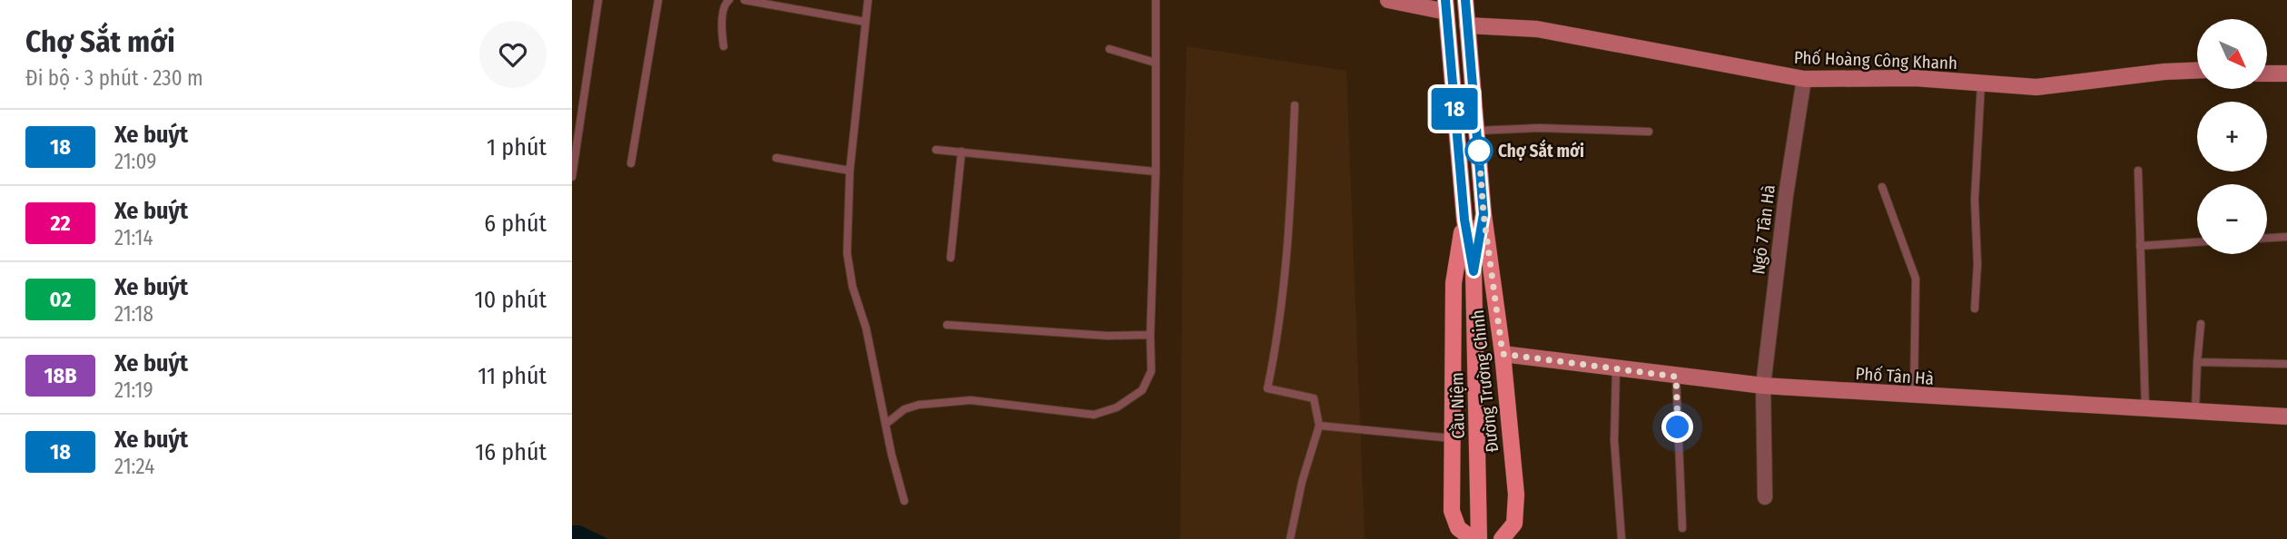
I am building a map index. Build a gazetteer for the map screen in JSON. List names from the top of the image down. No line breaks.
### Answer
{"streets":{"main road":["Đường Trường Chinh","Cầu Niệm"],"street":["Phố Hoàng Công Khanh","Ngõ 7 Tân Hà","Phố Tân Hà"]},"crossings":[["Phố Hoàng Công Khanh","Ngõ 7 Tân Hà"],["Ngõ 7 Tân Hà","Phố Tân Hà"],["Phố Tân Hà","Đường Trường Chinh"]],"places":["Chợ Sắt mới"],"lines":["bus line 18"],"north":"bottom right","page":{"heading":["Chợ Sắt mới","Đi bộ · 3 phút · 230 m"],"on_map":"18","map_buttons":["+","−"],"list":[{"mark":"18","name":"Xe buýt","note":"21:09","value":"1 phút"},{"mark":"22","name":"Xe buýt","note":"21:14","value":"6 phút"},{"mark":"02","name":"Xe buýt","note":"21:18","value":"10 phút"},{"mark":"18B","name":"Xe buýt","note":"21:19","value":"11 phút"},{"mark":"18","name":"Xe buýt","note":"21:24","value":"16 phút"}]}}
